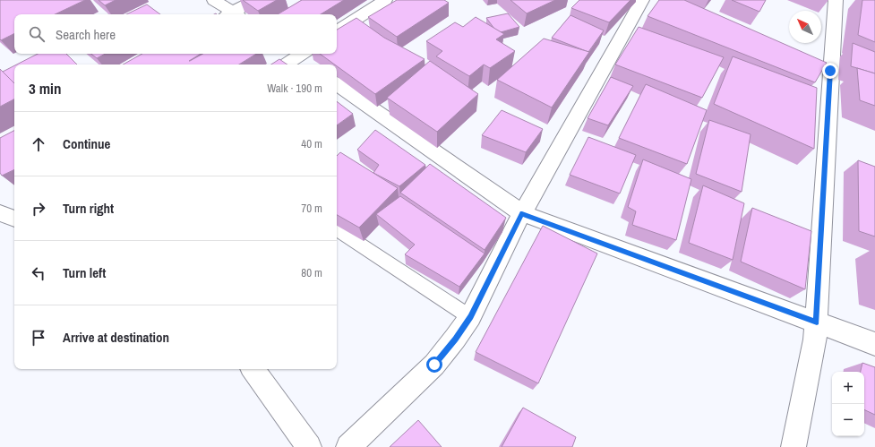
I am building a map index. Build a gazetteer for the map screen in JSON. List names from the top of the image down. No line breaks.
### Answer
{"north":"top left","page":{"search":"Search here","heading":["3 min","Walk · 190 m"],"list":[["Continue","40 m"],["Turn right","70 m"],["Turn left","80 m"],"Arrive at destination"],"map_buttons":["+","−"]}}
